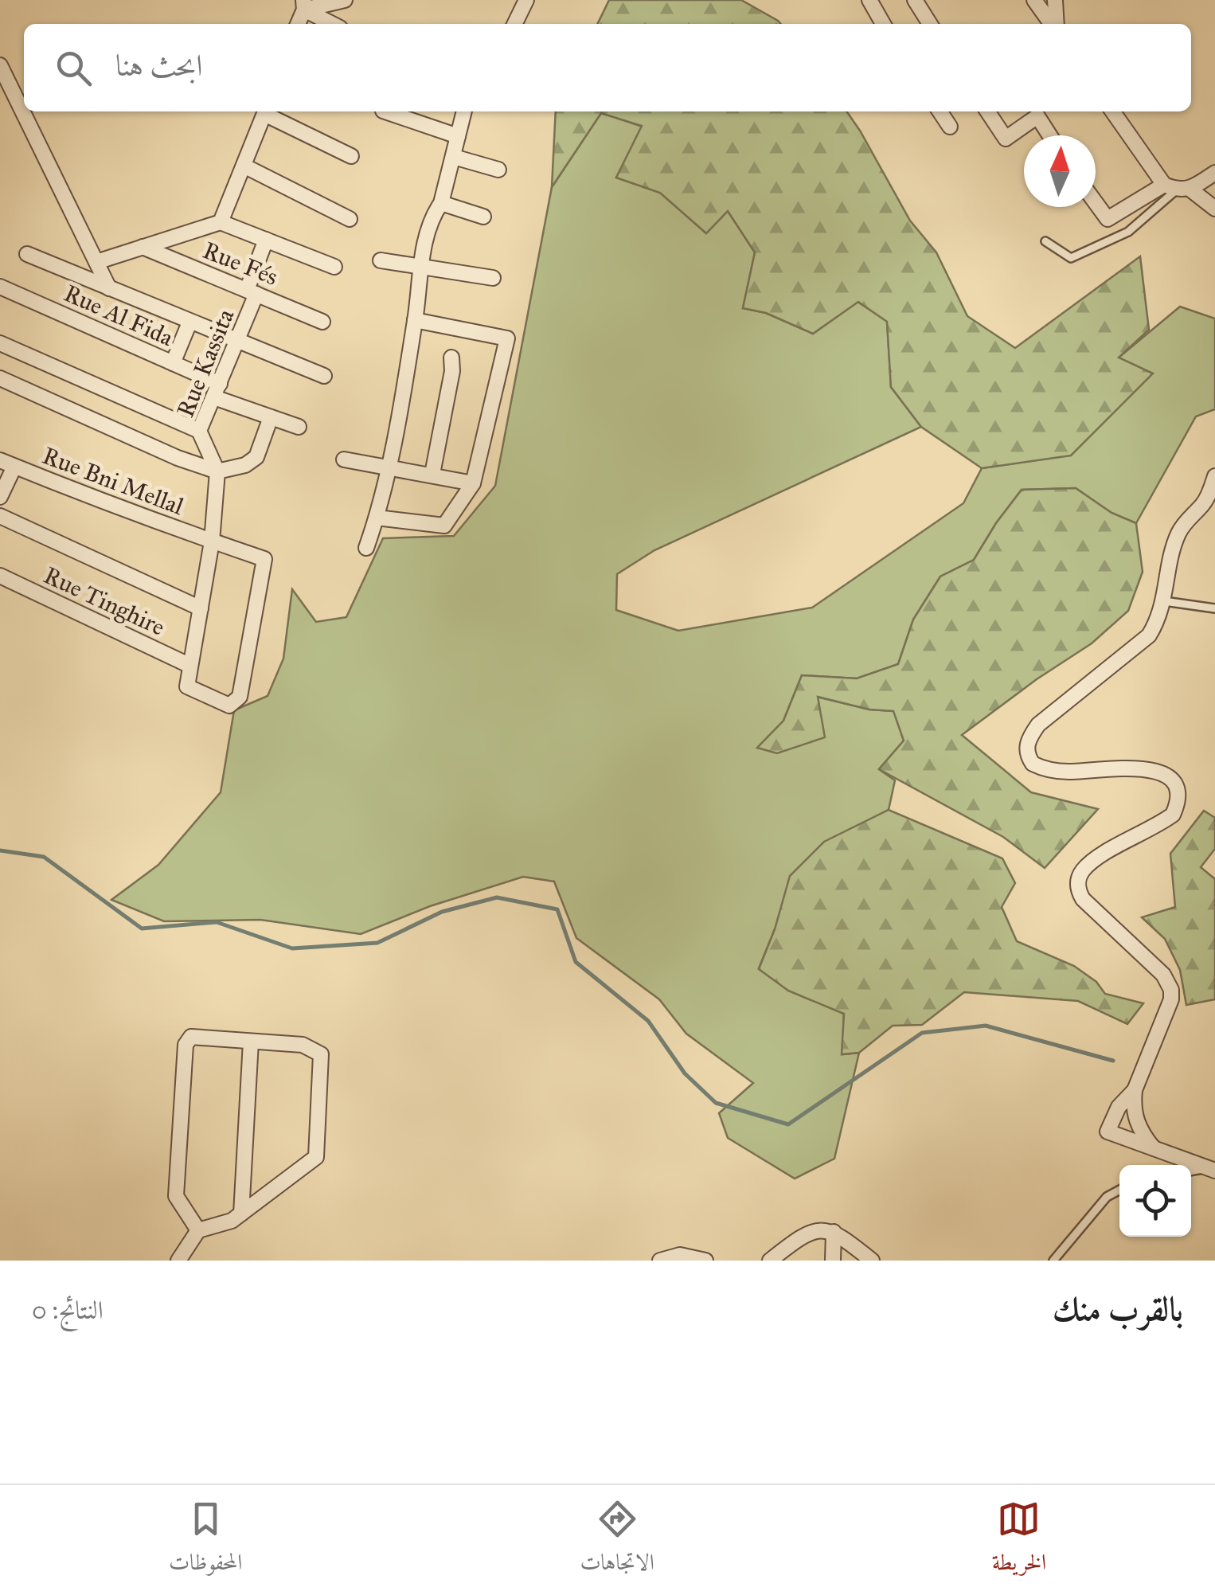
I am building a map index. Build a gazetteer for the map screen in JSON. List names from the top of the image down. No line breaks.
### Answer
{"streets":{"street":["Rue Fés","Rue Al Fida","Rue Kassita","Rue Bni Mellal","Rue Tinghire"]},"crossings":[["Rue Fés","Rue Kassita"],["Rue Al Fida","Rue Kassita"],["Rue Kassita","Rue Bni Mellal"],["Rue Kassita","Rue Tinghire"]],"north":"top","page":{"search":"ابحث هنا","heading":["بالقرب منك","النتائج: 0"],"nav":["الخريطة","الاتجاهات","المحفوظات"]}}
